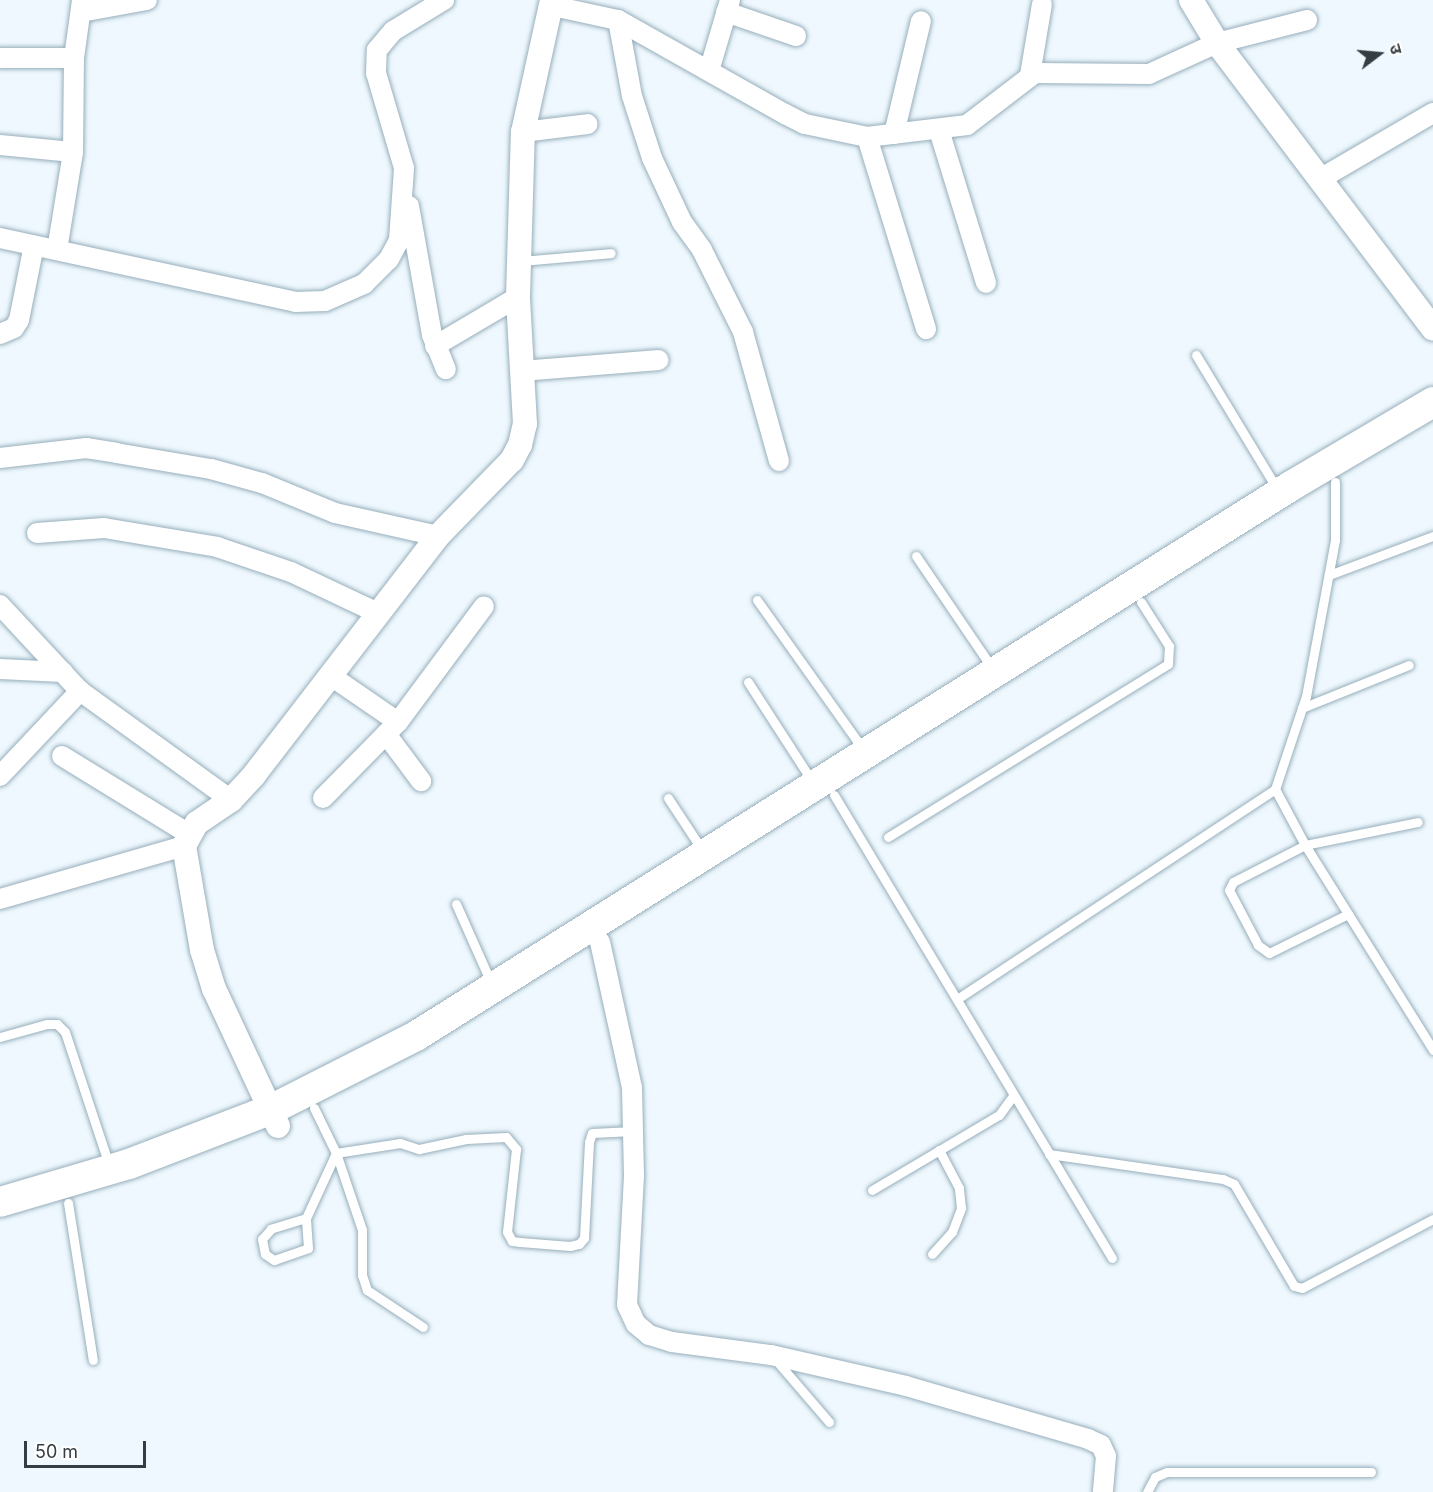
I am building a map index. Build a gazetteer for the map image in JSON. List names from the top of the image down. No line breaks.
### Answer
{"scale_bar":"50 m","north":"right"}
